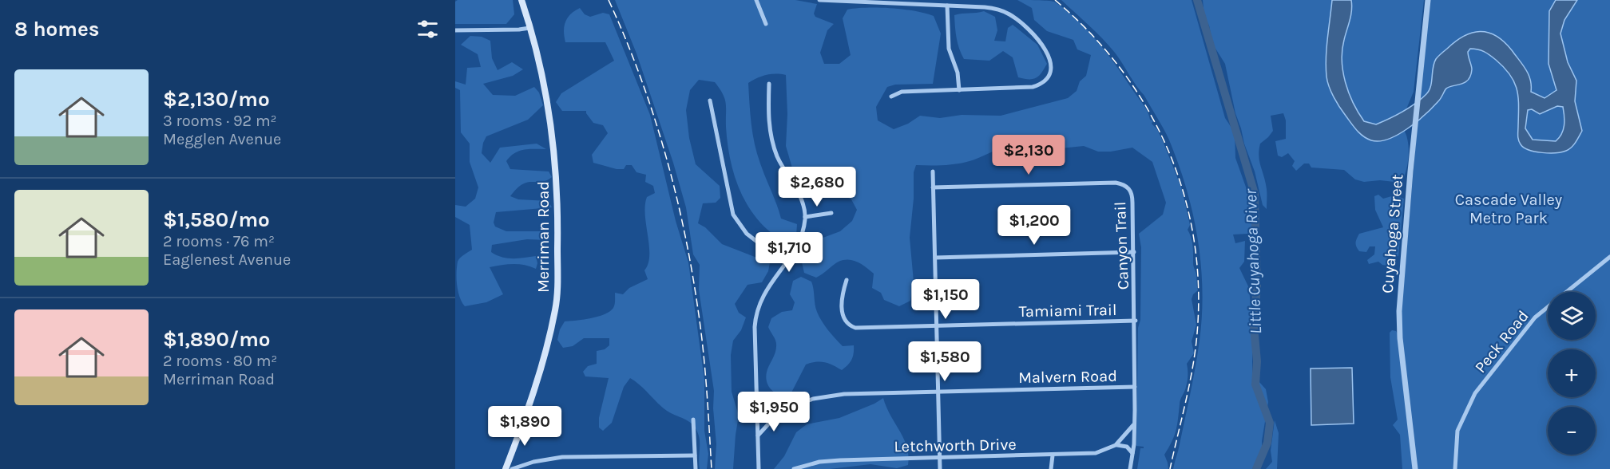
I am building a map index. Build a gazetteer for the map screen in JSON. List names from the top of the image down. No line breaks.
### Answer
{"streets":{"main road":["Merriman Road"],"street":["Cuyahoga Street","Canyon Trail","Tamiami Trail","Peck Road","Malvern Road","Letchworth Drive"]},"crossings":[["Canyon Trail","Tamiami Trail"],["Canyon Trail","Malvern Road"],["Canyon Trail","Letchworth Drive"]],"water":["Little Cuyahoga River"],"parks":["Cascade Valley Metro Park"],"page":{"heading":"8 homes","list":[{"name":"$2,130/mo","note":"3 rooms · 92 m² · Megglen Avenue"},{"name":"$1,580/mo","note":"2 rooms · 76 m² · Eaglenest Avenue"},{"name":"$1,890/mo","note":"2 rooms · 80 m² · Merriman Road"}],"price":["$2,130","$2,680","$1,200","$1,710","$1,150","$1,580","$1,950","$1,890"],"map_buttons":["+","−"]}}
